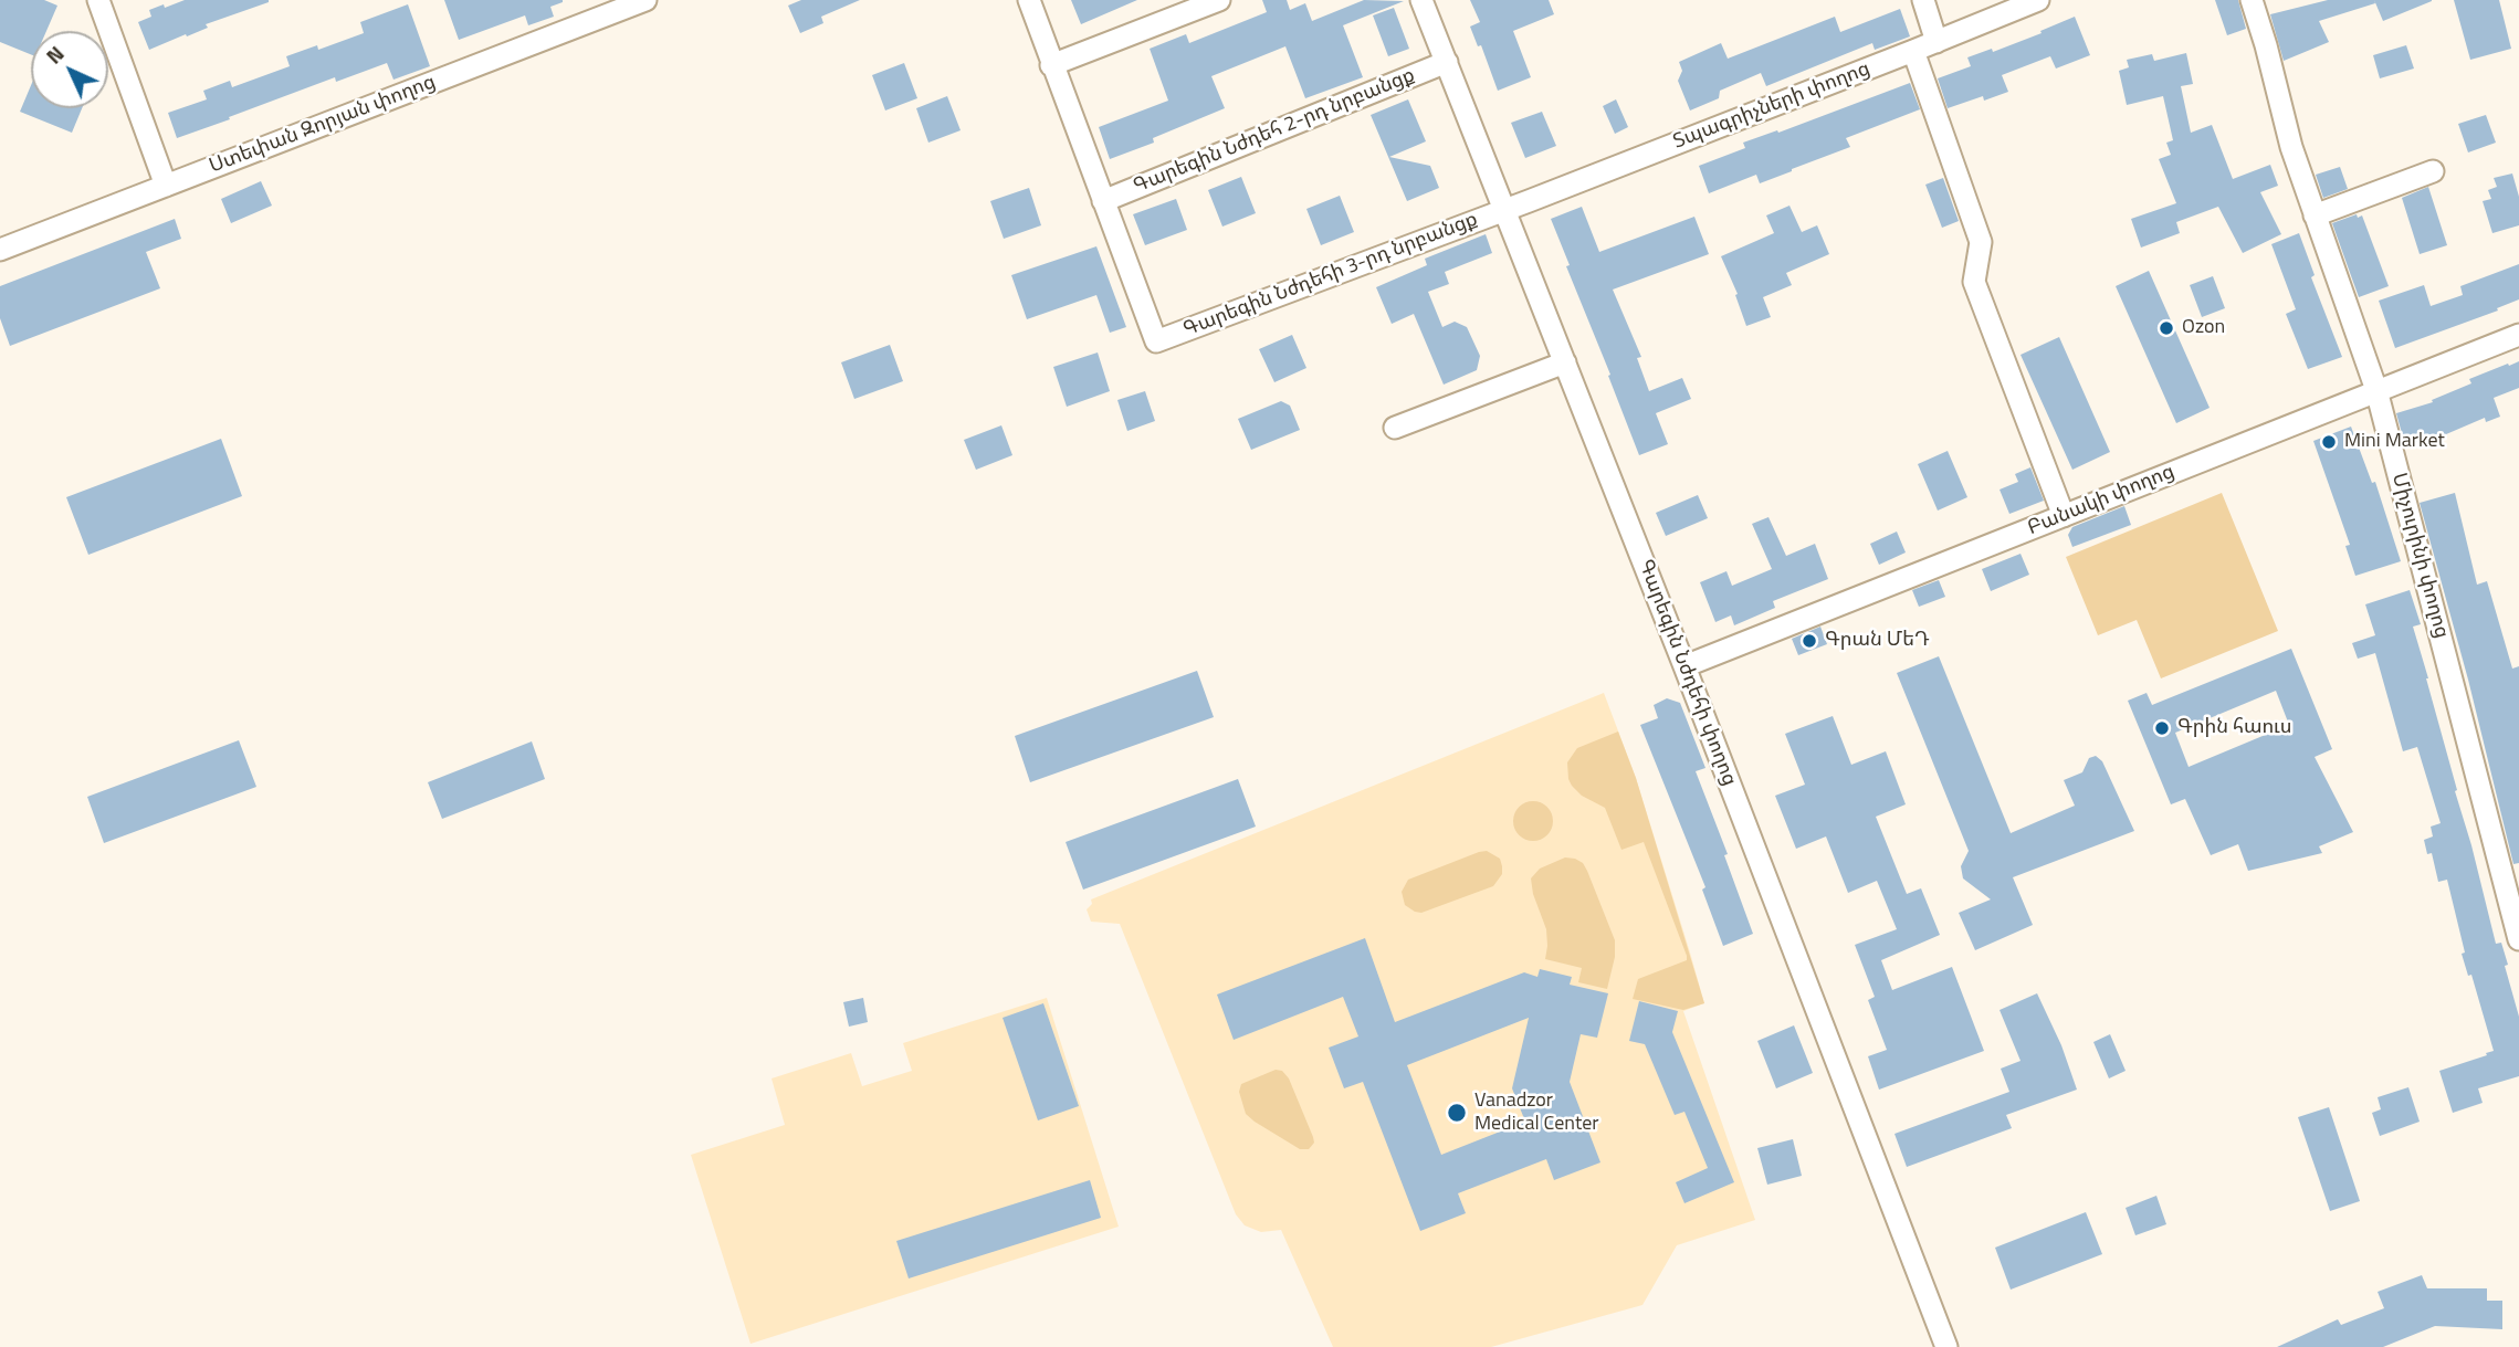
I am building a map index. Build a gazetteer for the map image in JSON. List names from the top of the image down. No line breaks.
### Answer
{"streets":{"street":["Տպագրիչների փողոց","Ստեփան Զորյան փողոց","Գարեգին Նժդեհ 2-րդ նրբանցք","Գարեգին Նժդեհի 3-րդ նրբանցք","Բանակի փողոց","Միչուրինի փողոց","Գարեգին Նժդեհի փողոց"]},"crossings":[["Տպագրիչների փողոց","Գարեգին Նժդեհի 3-րդ նրբանցք"],["Տպագրիչների փողոց","Գարեգին Նժդեհի փողոց"],["Գարեգին Նժդեհ 2-րդ նրբանցք","Գարեգին Նժդեհի 3-րդ նրբանցք"],["Գարեգին Նժդեհ 2-րդ նրբանցք","Գարեգին Նժդեհի փողոց"],["Գարեգին Նժդեհի 3-րդ նրբանցք","Գարեգին Նժդեհի փողոց"],["Բանակի փողոց","Միչուրինի փողոց"],["Բանակի փողոց","Գարեգին Նժդեհի փողոց"]],"places":["Ozon","Mini Market","Գրան ՄեԴ","Գրին հաուս","Vanadzor Medical Center"],"north":"top left"}
